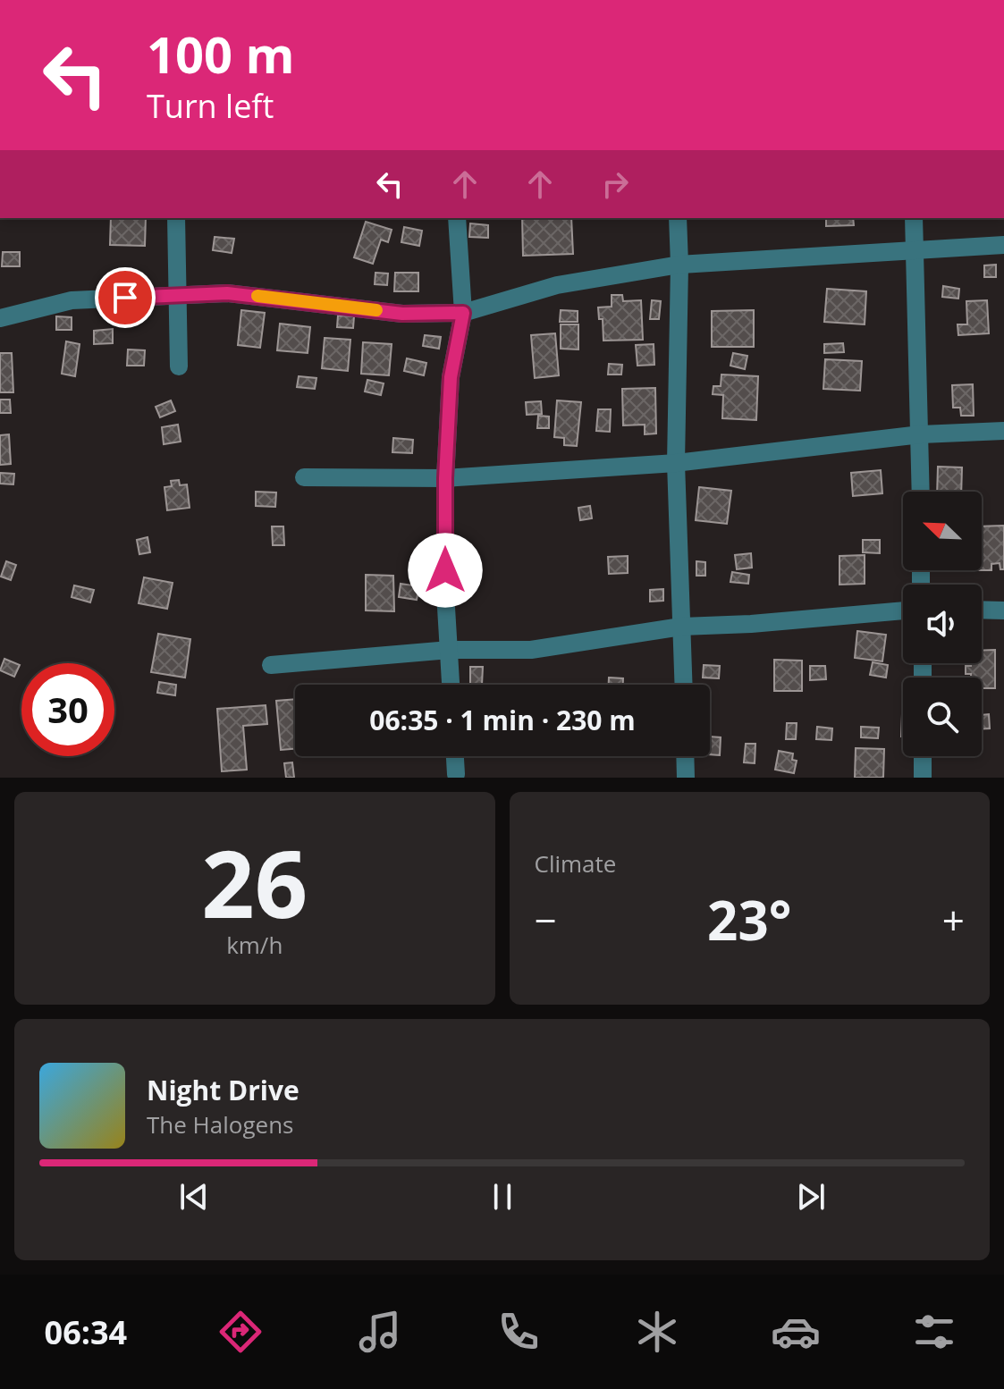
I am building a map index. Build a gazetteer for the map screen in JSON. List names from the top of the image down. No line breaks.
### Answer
{"north":"top left","page":{"turn":["100 m","Turn left"],"limit":"30","trip":"06:35 · 1 min · 230 m","tile":[["26","km/h"],"Climate"],"heat":["−","23°","+"],"song":["Night Drive","The Halogens"],"tabs":"06:34"}}
